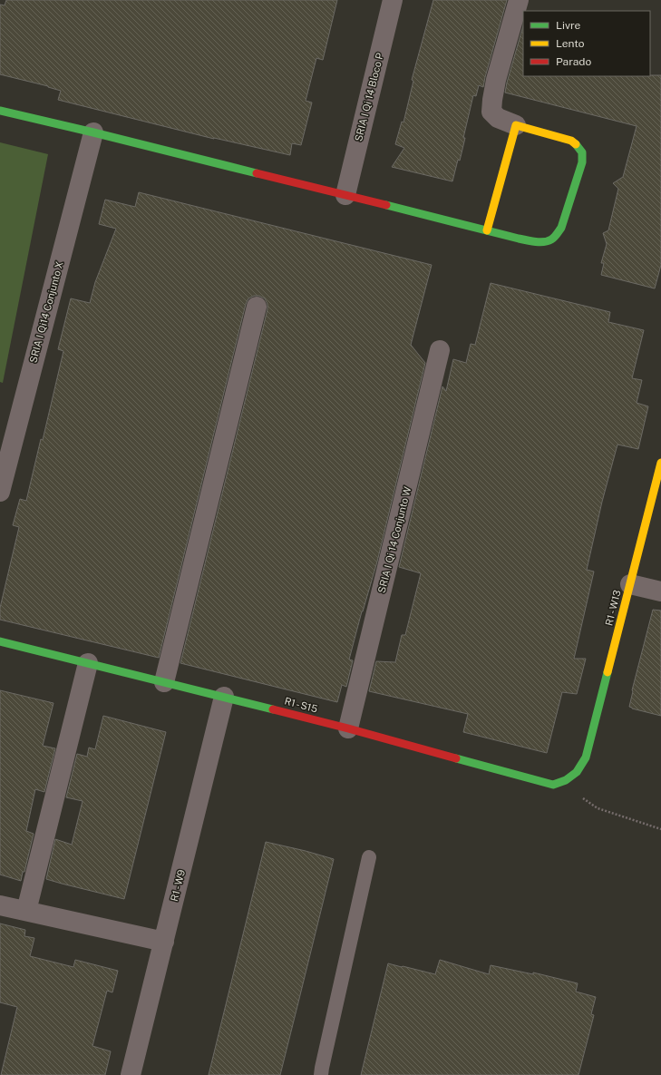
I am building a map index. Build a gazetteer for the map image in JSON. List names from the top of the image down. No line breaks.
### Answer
{"streets":{"street":["SRIA I Qi 14 Bloco P","SRIA I Qi14 Conjunto X","SRIA I Qi 14 Conjunto W","R1 - W13","R1 - S15","R1 - W9"]},"crossings":[["SRIA I Qi 14 Conjunto W","R1 - S15"],["R1 - W13","R1 - S15"],["R1 - S15","R1 - W9"]],"legend":["Livre","Lento","Parado"]}
